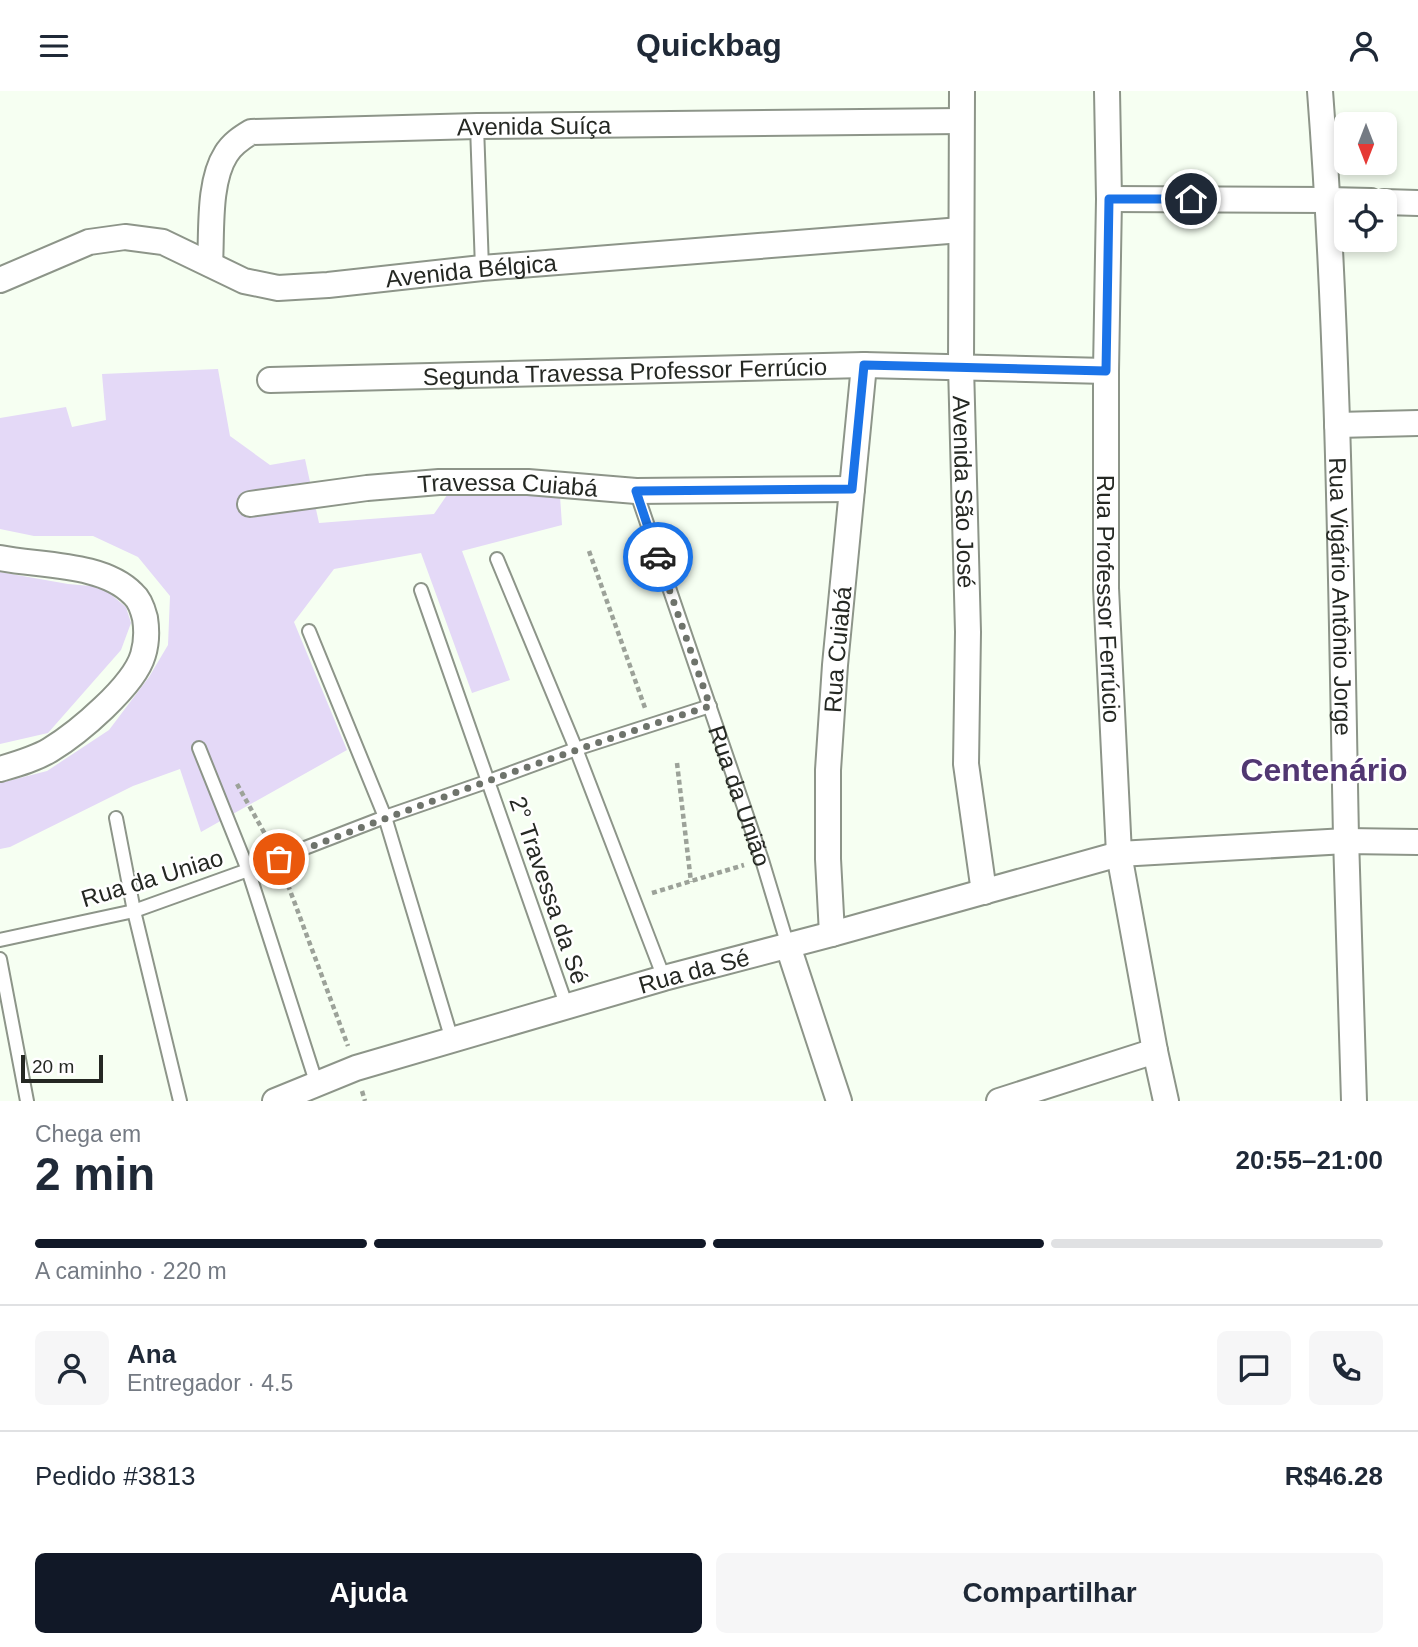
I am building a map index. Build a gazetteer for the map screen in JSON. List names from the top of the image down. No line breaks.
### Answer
{"streets":{"street":["Avenida Suíça","Avenida Bélgica","Segunda Travessa Professor Ferrúcio","Travessa Cuiabá","Avenida São José","Rua Vigário Antônio Jorge","Rua Professor Ferrúcio","Rua Cuiabá","Rua da União","Rua da Sé"],"lane":["Rua da Uniao","2° Travessa da Sé"]},"crossings":[["Avenida Suíça","Avenida Bélgica"],["Avenida Suíça","Avenida São José"],["Avenida Bélgica","Avenida São José"],["Segunda Travessa Professor Ferrúcio","Avenida São José"],["Segunda Travessa Professor Ferrúcio","Rua Professor Ferrúcio"],["Segunda Travessa Professor Ferrúcio","Rua Cuiabá"],["Travessa Cuiabá","Rua Cuiabá"],["Travessa Cuiabá","Rua da União"],["Avenida São José","Rua da Sé"],["Rua Vigário Antônio Jorge","Rua da Sé"],["Rua Professor Ferrúcio","Rua da Sé"],["Rua Cuiabá","Rua da Sé"],["Rua da União","Rua da Uniao"],["Rua da União","Rua da Sé"],["Rua da Uniao","2° Travessa da Sé"],["2° Travessa da Sé","Rua da Sé"]],"districts":["Centenário"],"scale_bar":"20 m","north":"bottom","page":{"header":"Quickbag","scale":"20 m","heading":["2 min","Chega em","20:55–21:00"],"panel":["Ana","Entregador · 4.5","Pedido #3813","R$46.28"],"bar":"A caminho · 220 m","buttons":["Ajuda","Compartilhar"]}}
